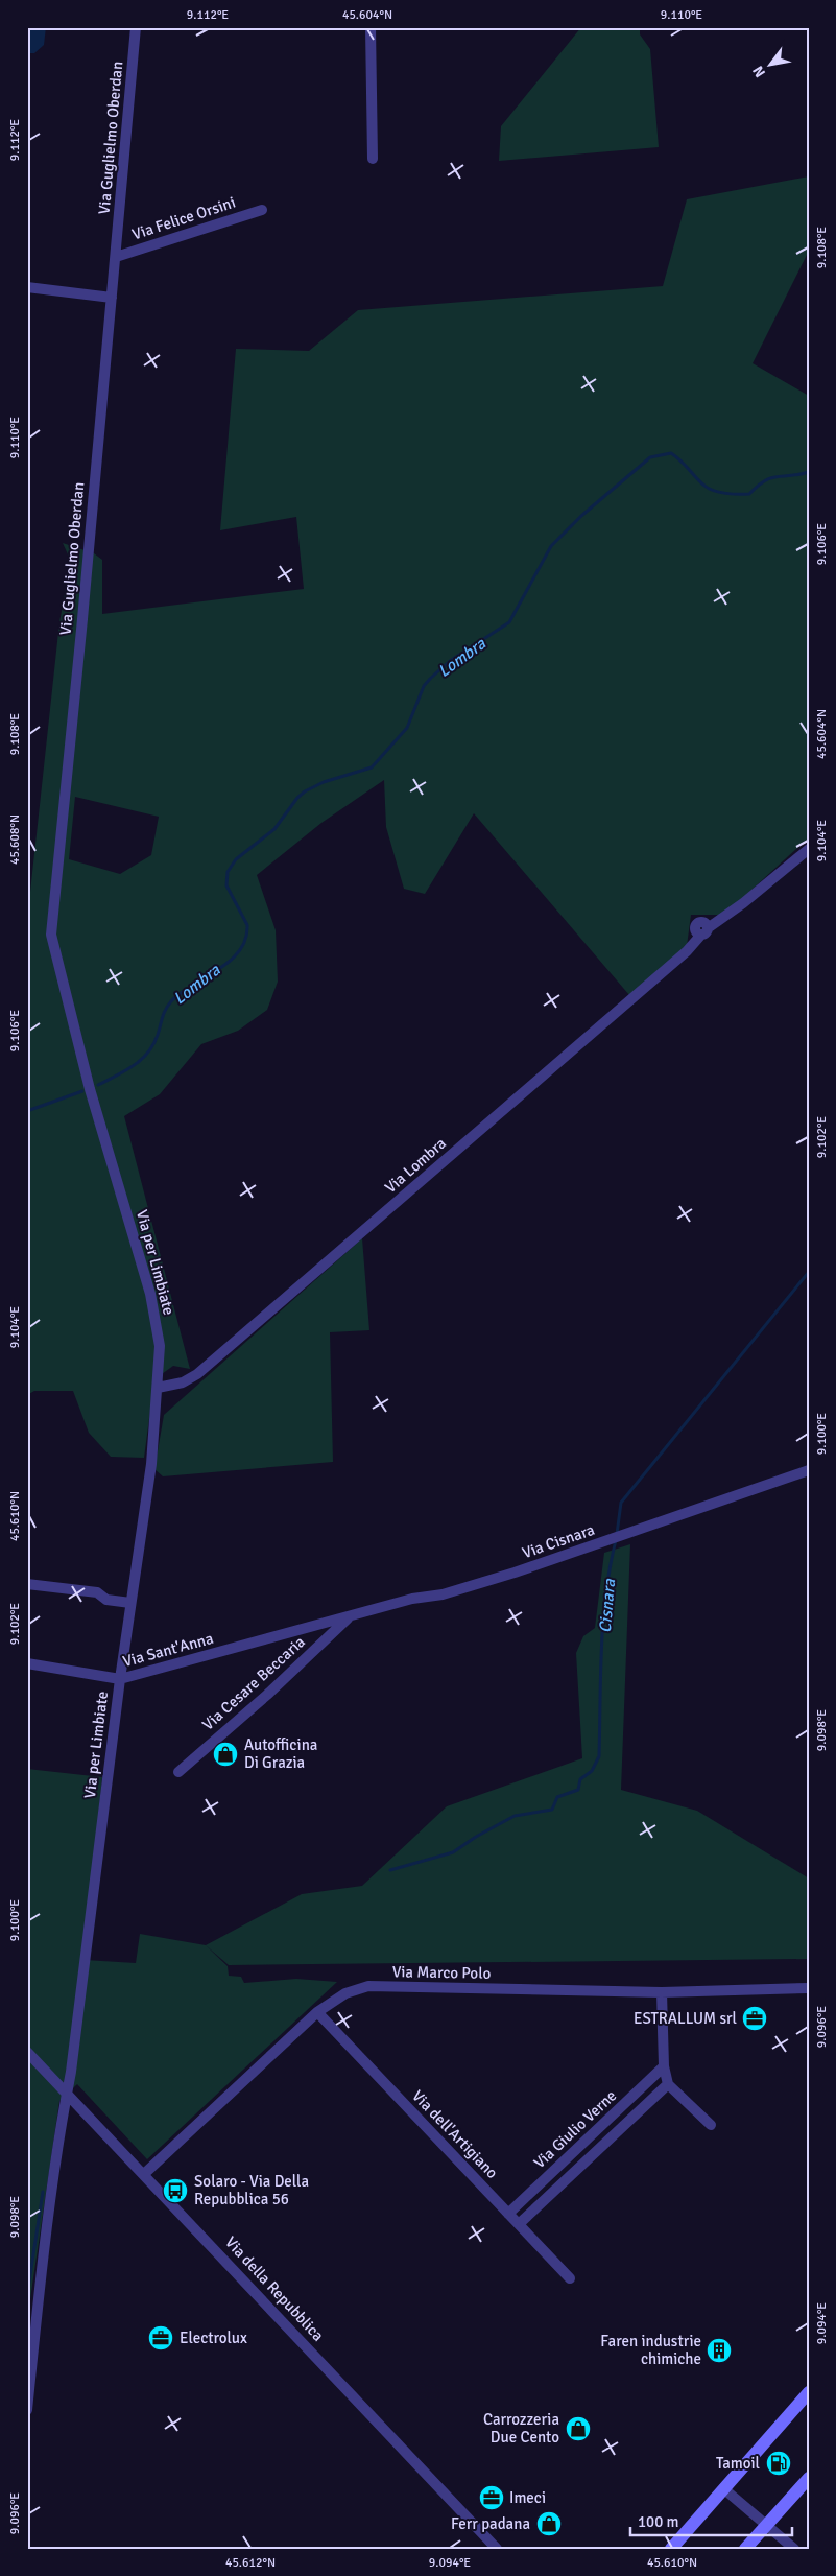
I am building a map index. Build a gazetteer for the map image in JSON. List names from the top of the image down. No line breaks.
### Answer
{"streets":{"street":["Via Guglielmo Oberdan","Via Felice Orsini","Via Lombra","Via per Limbiate","Via Cisnara","Via Sant'Anna","Via Cesare Beccaria","Via Marco Polo","Via Giulio Verne","Via dell'Artigiano","Via della Repubblica"]},"crossings":[["Via Guglielmo Oberdan","Via Felice Orsini"],["Via Guglielmo Oberdan","Via per Limbiate"],["Via Lombra","Via per Limbiate"],["Via per Limbiate","Via Sant'Anna"],["Via per Limbiate","Via della Repubblica"],["Via Cisnara","Via Sant'Anna"],["Via Cisnara","Via Cesare Beccaria"],["Via Marco Polo","Via dell'Artigiano"],["Via Marco Polo","Via della Repubblica"],["Via Giulio Verne","Via dell'Artigiano"]],"water":["Lombra","Cisnara"],"places":{"shop":["Autofficina Di Grazia","Carrozzeria Due Cento","Ferr padana"],"office":["ESTRALLUM srl","Electrolux","Imeci"],"bus stop":["Solaro - Via Della Repubblica 56"],"building":["Faren industrie chimiche"],"fuel station":["Tamoil"]},"scale_bar":"100 m","north":"bottom left","coordinates":["9.112°E","45.604°N","9.110°E","9.108°E","9.106°E","45.608°N","9.104°E","9.102°E","9.100°E","45.610°N","9.098°E","9.096°E","9.094°E","45.612°N"]}
